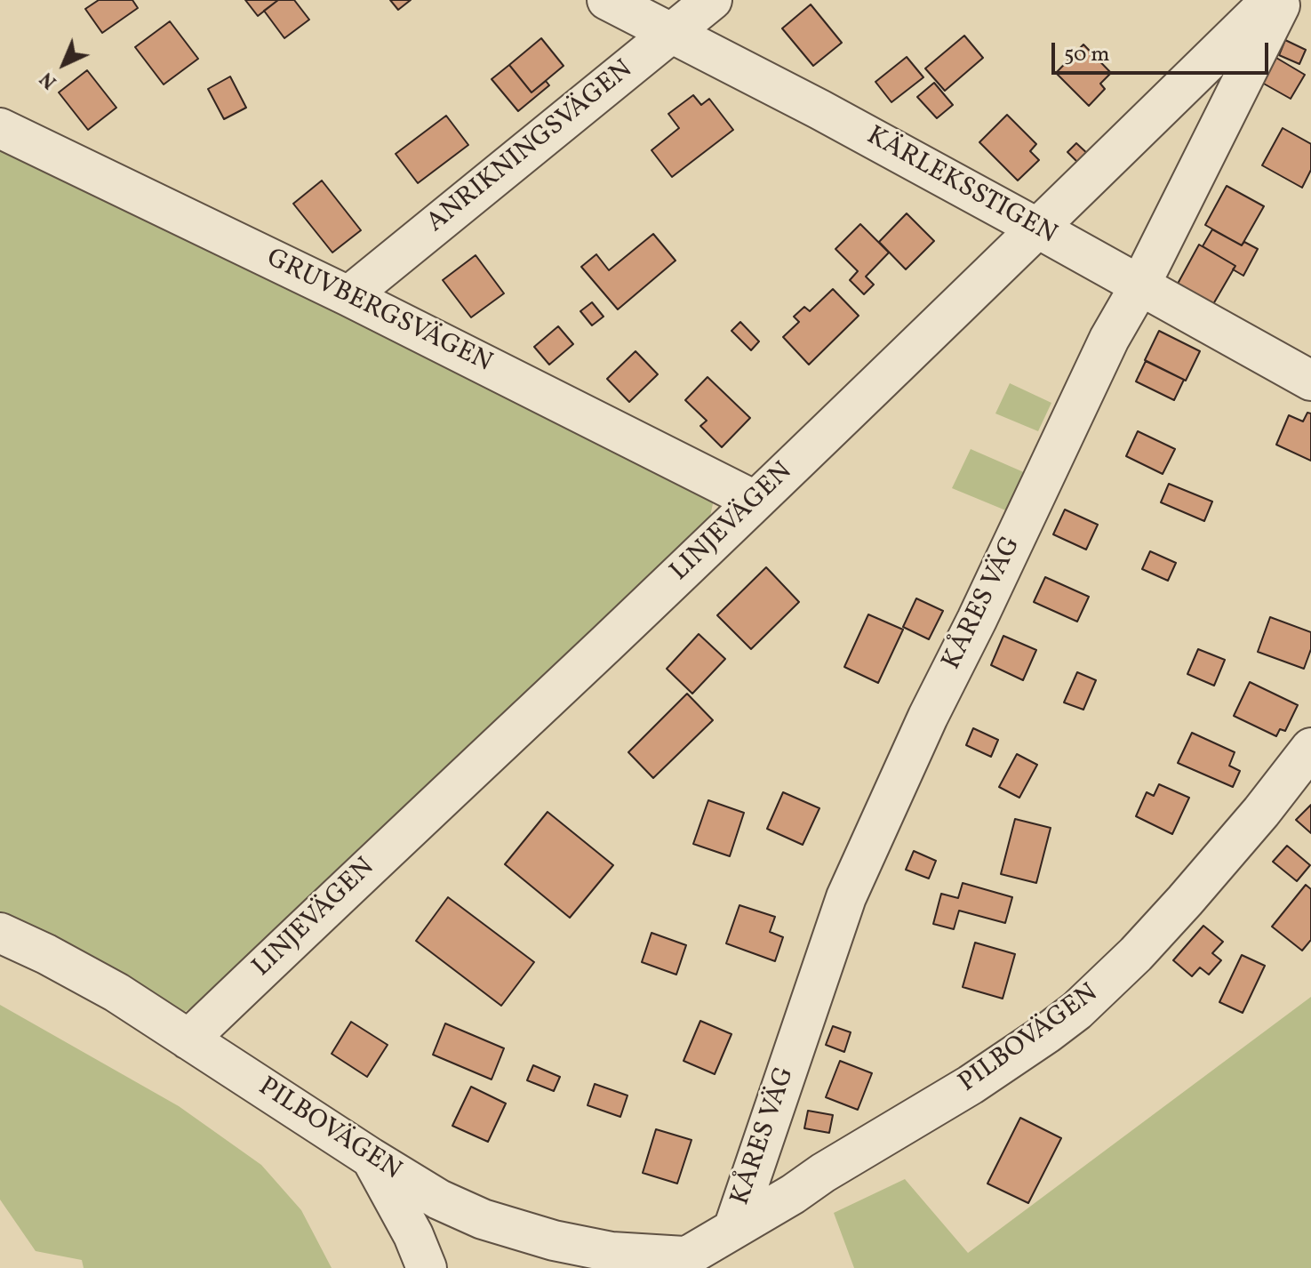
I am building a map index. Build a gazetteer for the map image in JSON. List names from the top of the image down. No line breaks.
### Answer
{"streets":{"street":["ANRIKNINGSVÄGEN","KÄRLEKSSTIGEN","GRUVBERGSVÄGEN","LINJEVÄGEN","KÅRES VÄG","PILBOVÄGEN"]},"crossings":[["ANRIKNINGSVÄGEN","KÄRLEKSSTIGEN"],["ANRIKNINGSVÄGEN","GRUVBERGSVÄGEN"],["KÄRLEKSSTIGEN","LINJEVÄGEN"],["KÄRLEKSSTIGEN","KÅRES VÄG"],["GRUVBERGSVÄGEN","LINJEVÄGEN"],["LINJEVÄGEN","PILBOVÄGEN"],["KÅRES VÄG","PILBOVÄGEN"]],"scale_bar":"50 m","north":"bottom left"}
